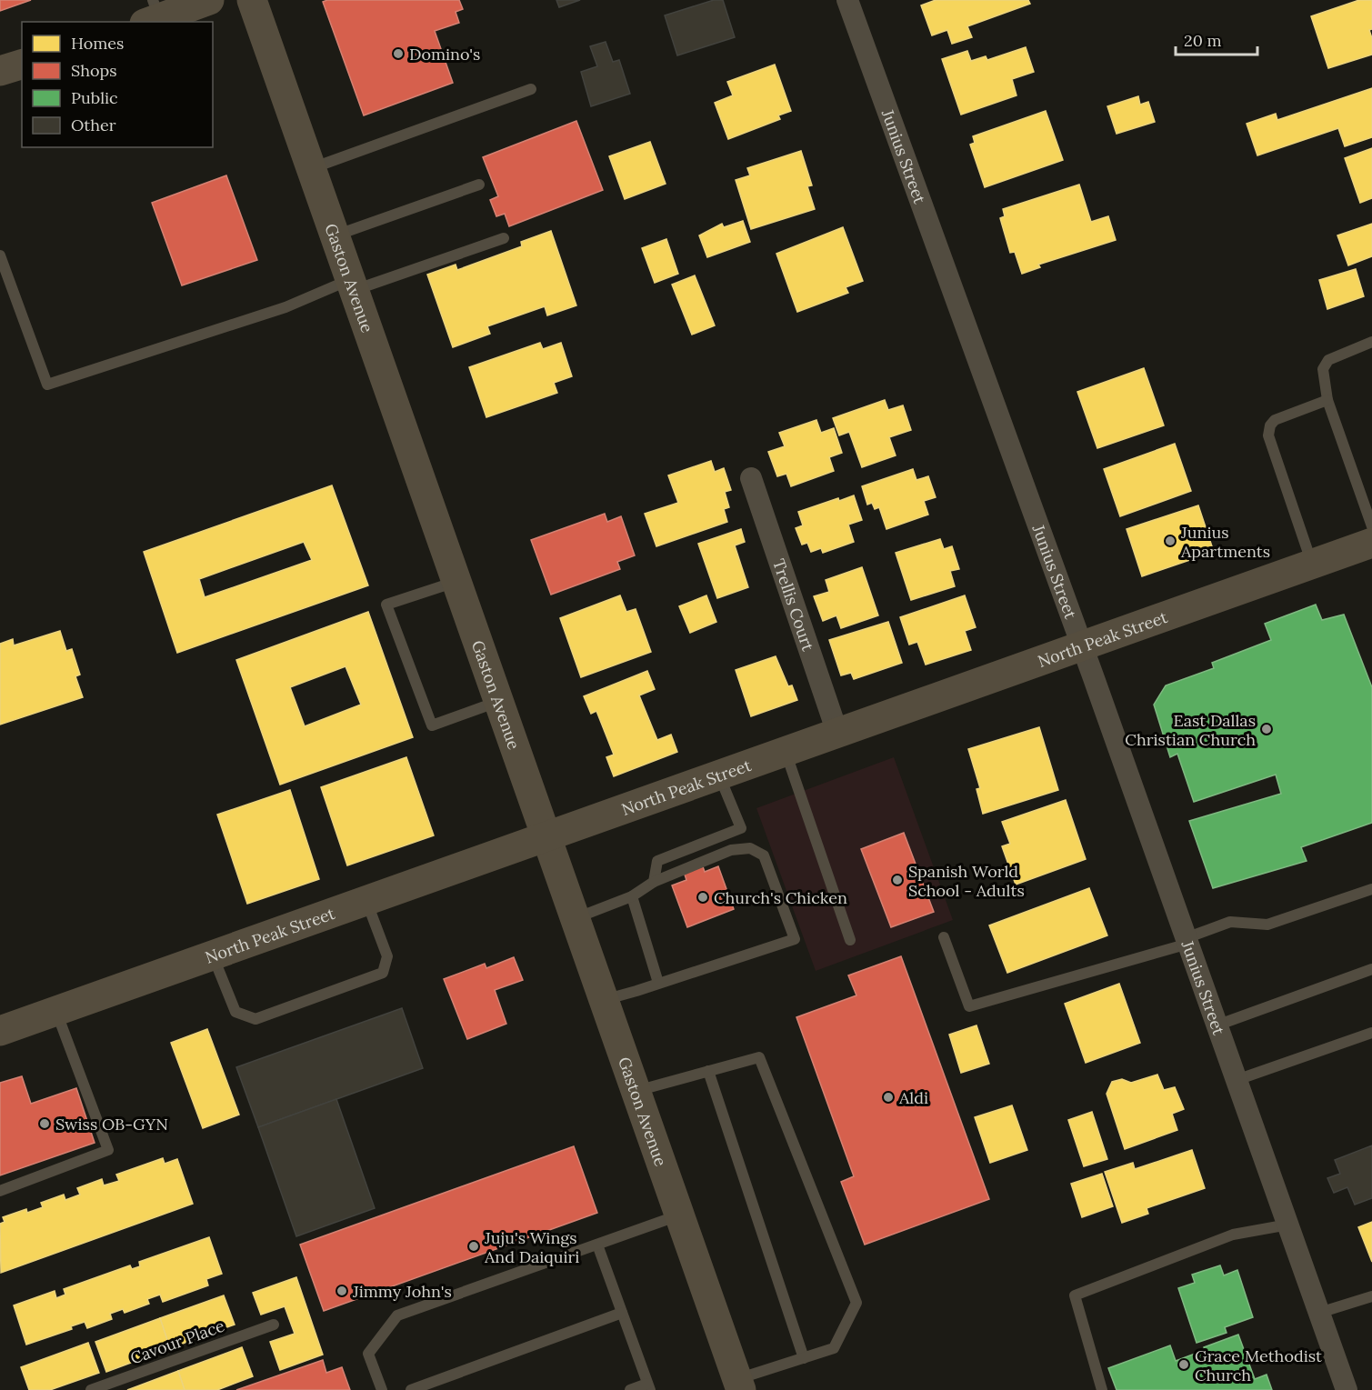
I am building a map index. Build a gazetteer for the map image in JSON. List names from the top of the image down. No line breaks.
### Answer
{"streets":{"main road":["Gaston Avenue","North Peak Street"],"street":["Junius Street","Trellis Court"],"lane":["Cavour Place"]},"crossings":[["Junius Street","North Peak Street"],["Gaston Avenue","North Peak Street"],["Trellis Court","North Peak Street"]],"places":["Domino's","Junius Apartments","East Dallas Christian Church","Spanish World School - Adults","Church's Chicken","Aldi","Swiss OB-GYN","Juju's Wings And Daiquiri","Jimmy John's","Grace Methodist Church"],"legend":["Homes","Shops","Public","Other"],"scale_bar":"20 m"}
